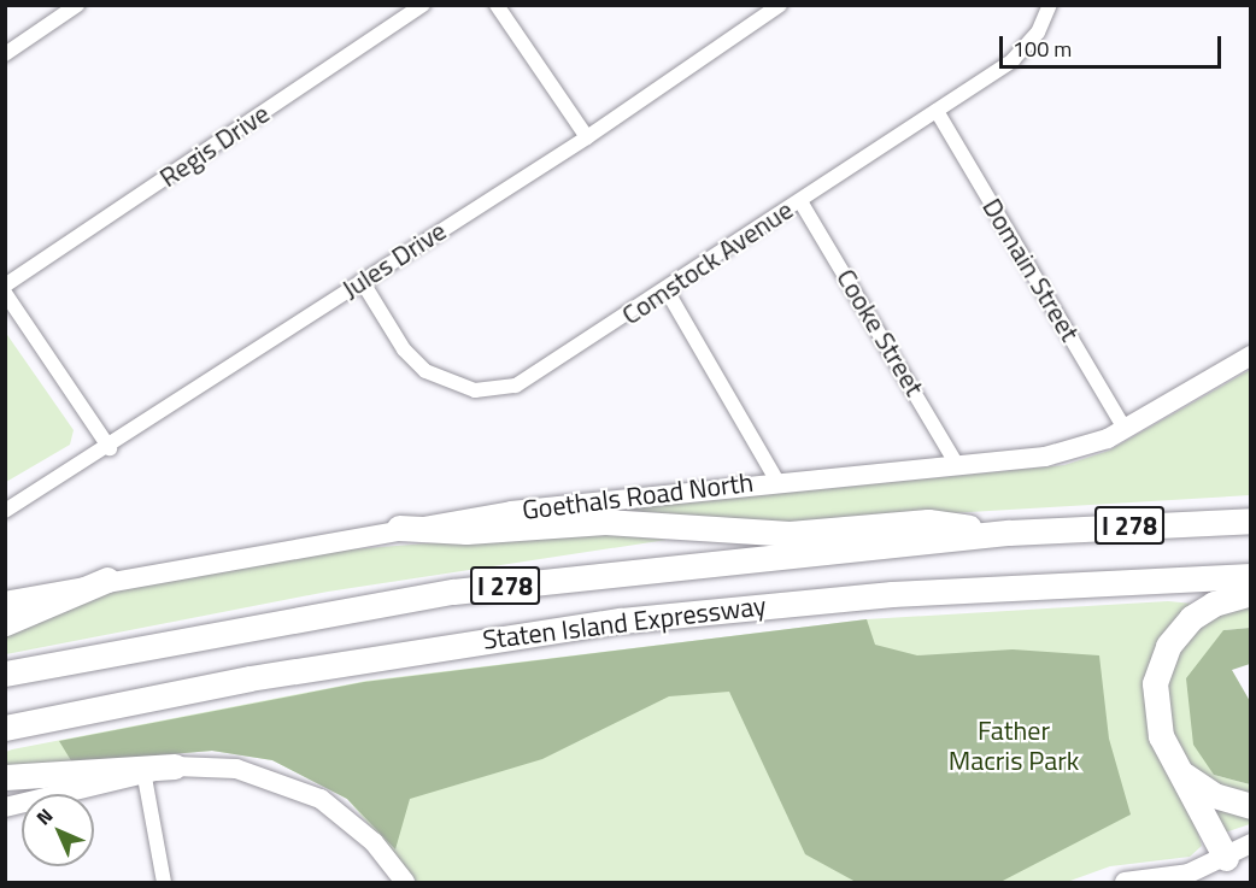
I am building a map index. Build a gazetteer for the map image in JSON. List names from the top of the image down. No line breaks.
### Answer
{"streets":{"highway":["I 278","Staten Island Expressway"],"main road":["Goethals Road North"],"street":["Regis Drive","Jules Drive","Comstock Avenue","Domain Street","Cooke Street"]},"crossings":[["Jules Drive","Comstock Avenue"],["Comstock Avenue","Domain Street"],["Comstock Avenue","Cooke Street"],["Domain Street","Goethals Road North"],["Cooke Street","Goethals Road North"]],"parks":["Father Macris Park"],"scale_bar":"100 m","north":"top left"}
